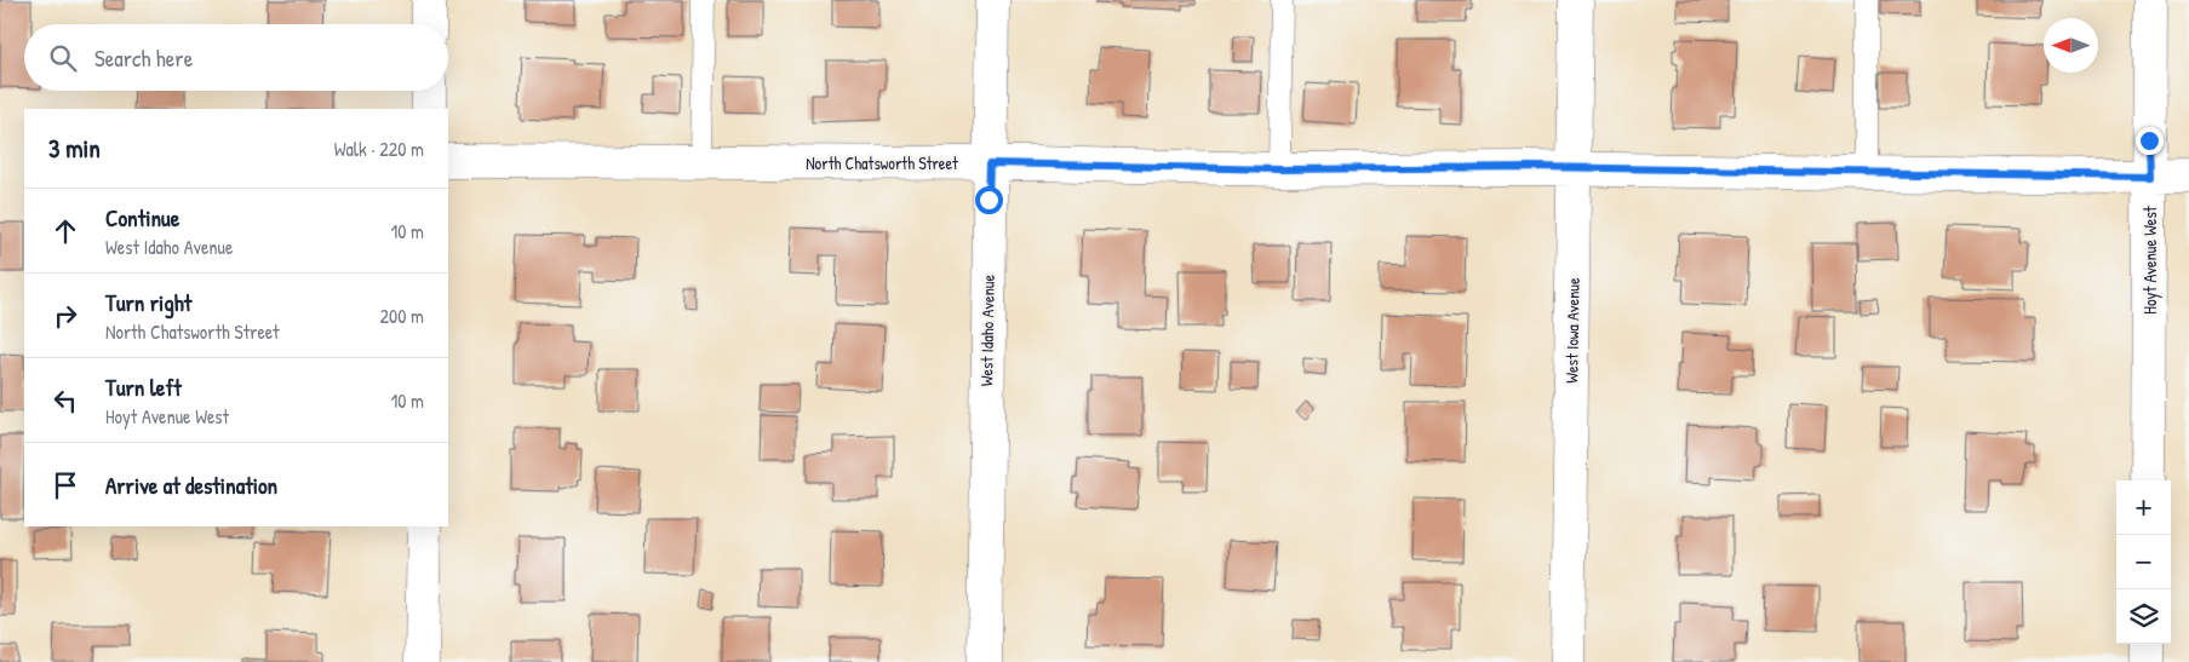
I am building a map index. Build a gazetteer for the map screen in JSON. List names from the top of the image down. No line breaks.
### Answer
{"streets":{"street":["North Chatsworth Street","Hoyt Avenue West","West Idaho Avenue","West Iowa Avenue"]},"crossings":[["North Chatsworth Street","Hoyt Avenue West"],["North Chatsworth Street","West Idaho Avenue"],["North Chatsworth Street","West Iowa Avenue"]],"north":"left","page":{"search":"Search here","heading":["3 min","Walk · 220 m"],"list":[["Continue","West Idaho Avenue","10 m"],["Turn right","North Chatsworth Street","200 m"],["Turn left","Hoyt Avenue West","10 m"],"Arrive at destination"],"map_buttons":["+","−"]}}
